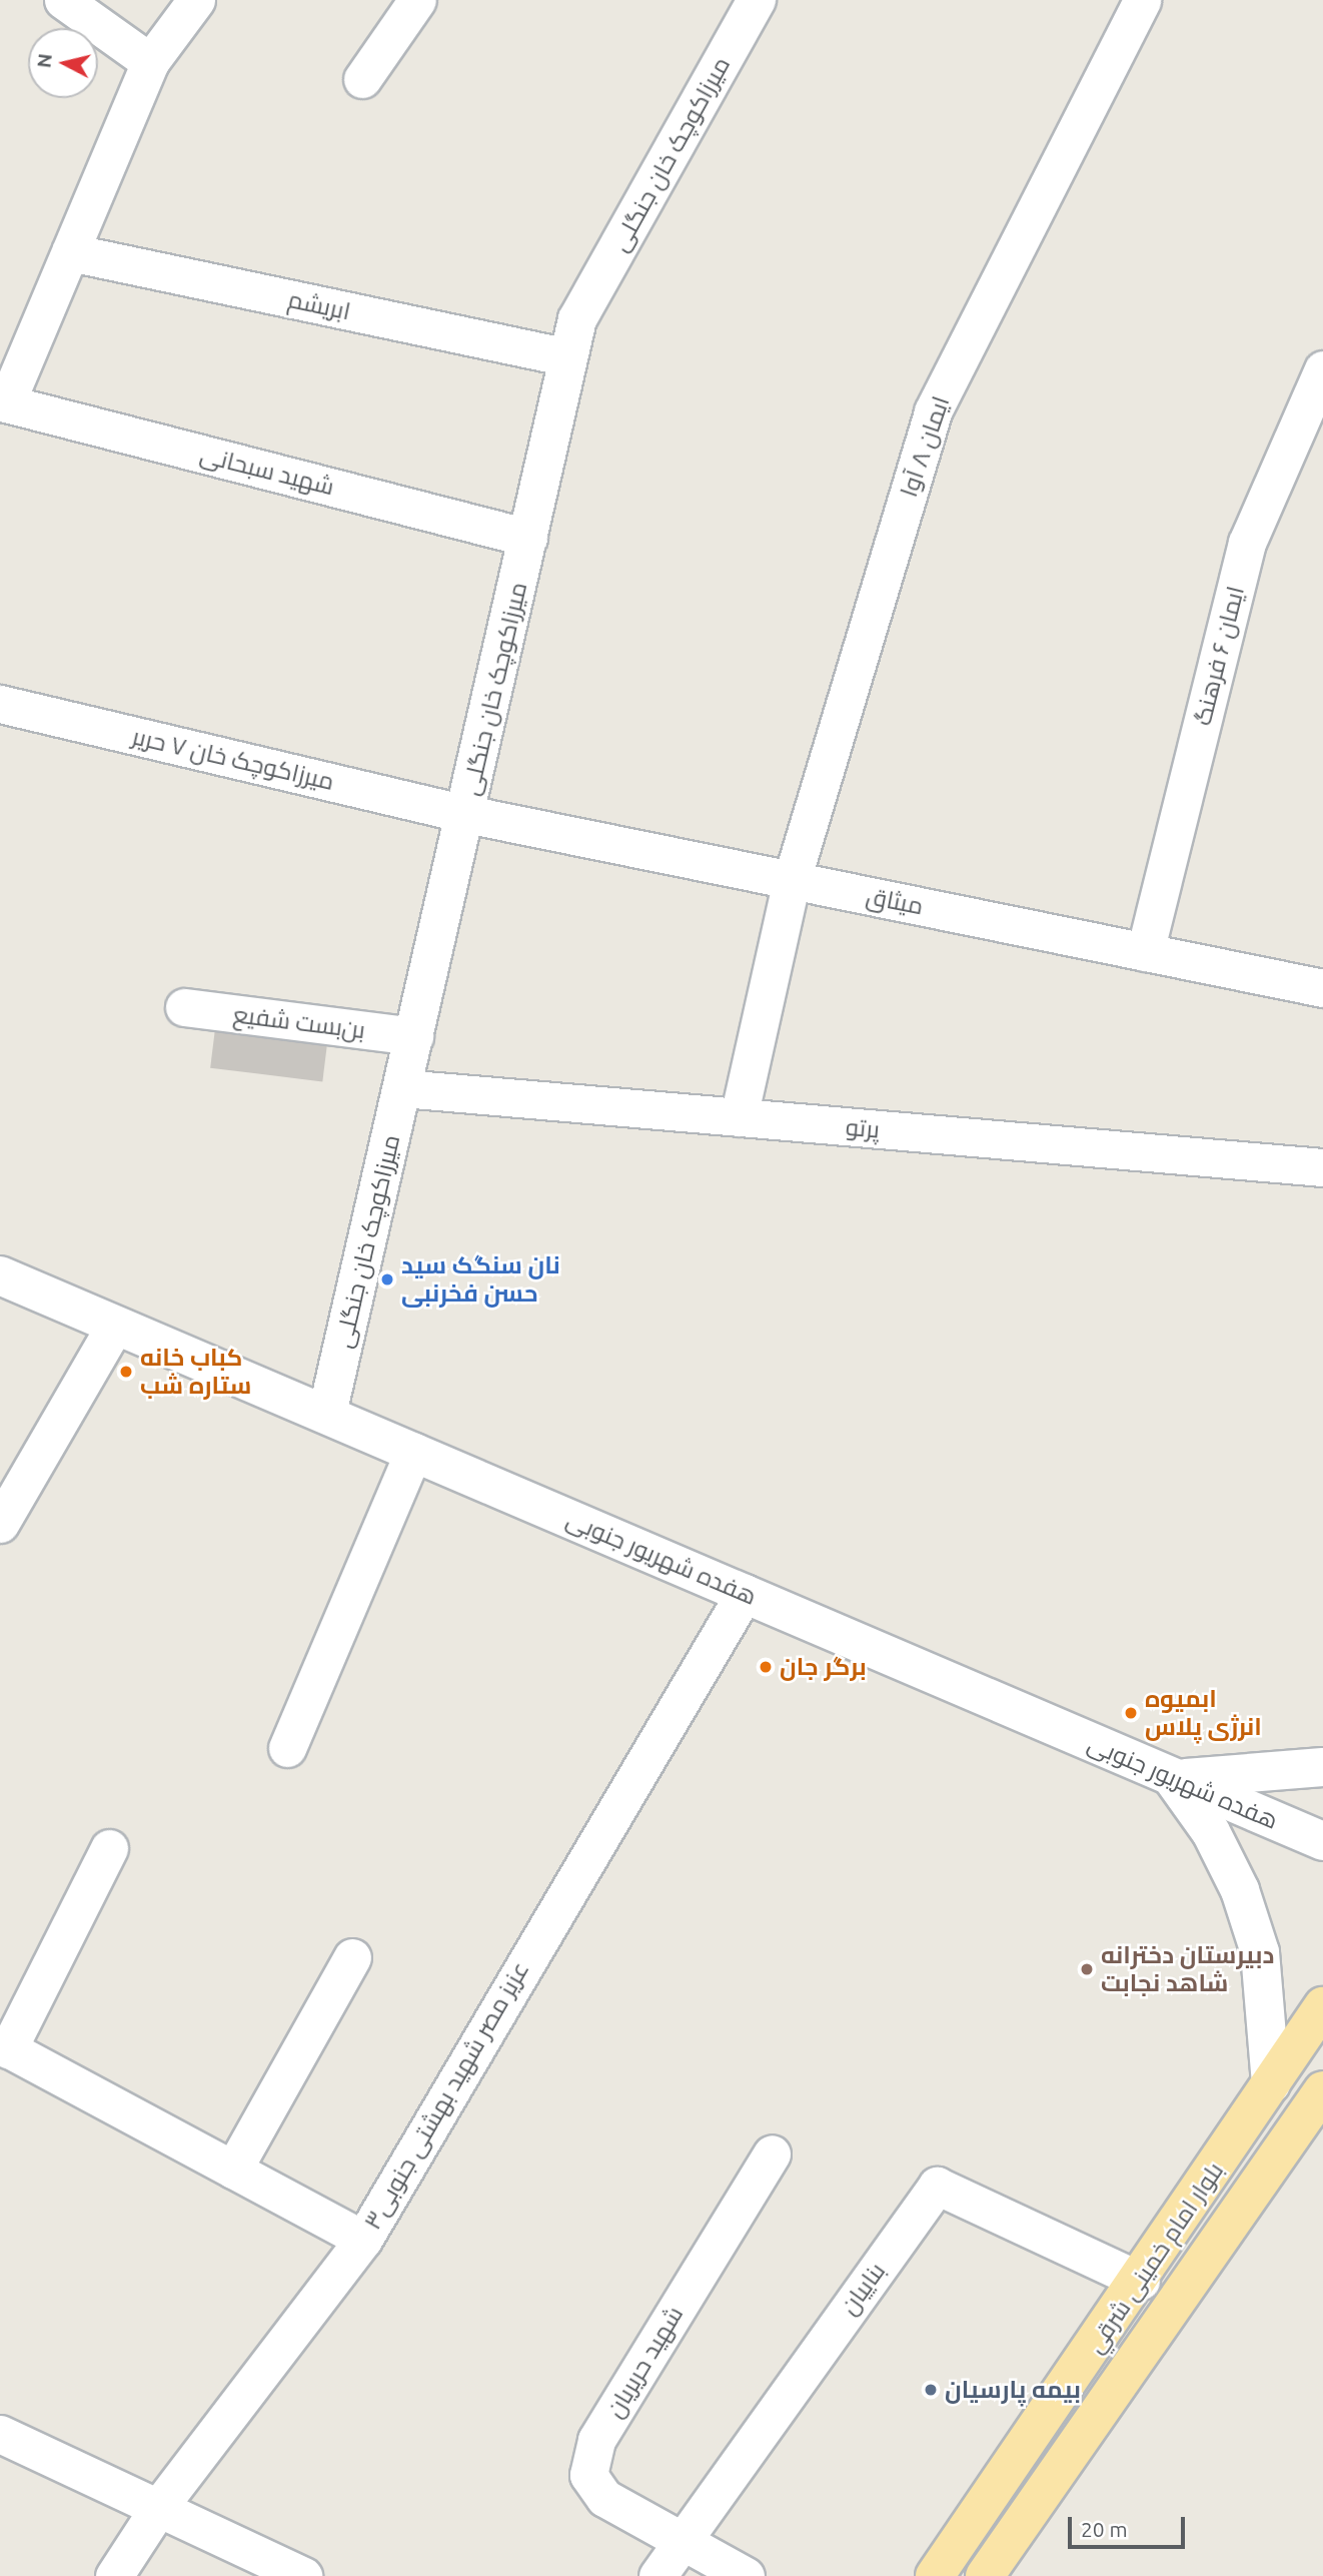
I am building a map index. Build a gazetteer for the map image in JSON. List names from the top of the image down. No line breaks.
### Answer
{"streets":{"main road":["میرزاکوچک خان جنگلی","هفده شهریور جنوبی","بلوار امام خمینی شرقي"],"street":["ابریشم","ایمان ۸ آوا","شهید سبحانی","ایمان ۶ فرهنگ","میرزاکوچک خان ۷ حریر","میثاق","بن‌بست شفیع","پرتو","عزیز مصر شهید بهشتی جنوبی۳","بناییان","شهید حریریان"]},"crossings":[["میرزاکوچک خان جنگلی","ابریشم"],["میرزاکوچک خان جنگلی","شهید سبحانی"],["میرزاکوچک خان جنگلی","میرزاکوچک خان ۷ حریر"],["میرزاکوچک خان جنگلی","میثاق"],["میرزاکوچک خان جنگلی","بن‌بست شفیع"],["میرزاکوچک خان جنگلی","پرتو"],["میرزاکوچک خان جنگلی","هفده شهریور جنوبی"],["ابریشم","شهید سبحانی"],["ایمان ۸ آوا","میثاق"],["ایمان ۸ آوا","پرتو"],["ایمان ۶ فرهنگ","میثاق"],["میرزاکوچک خان ۷ حریر","میثاق"],["هفده شهریور جنوبی","عزیز مصر شهید بهشتی جنوبی۳"],["بلوار امام خمینی شرقي","بناییان"],["بناییان","شهید حریریان"]],"places":["نان سنگک سید حسن فخرنبی","کباب خانه ستاره شب","برگر جان","ابمیوه انرژی پلاس","دبیرستان دخترانه شاهد نجابت","بیمه پارسیان"],"scale_bar":"20 m","north":"left"}
